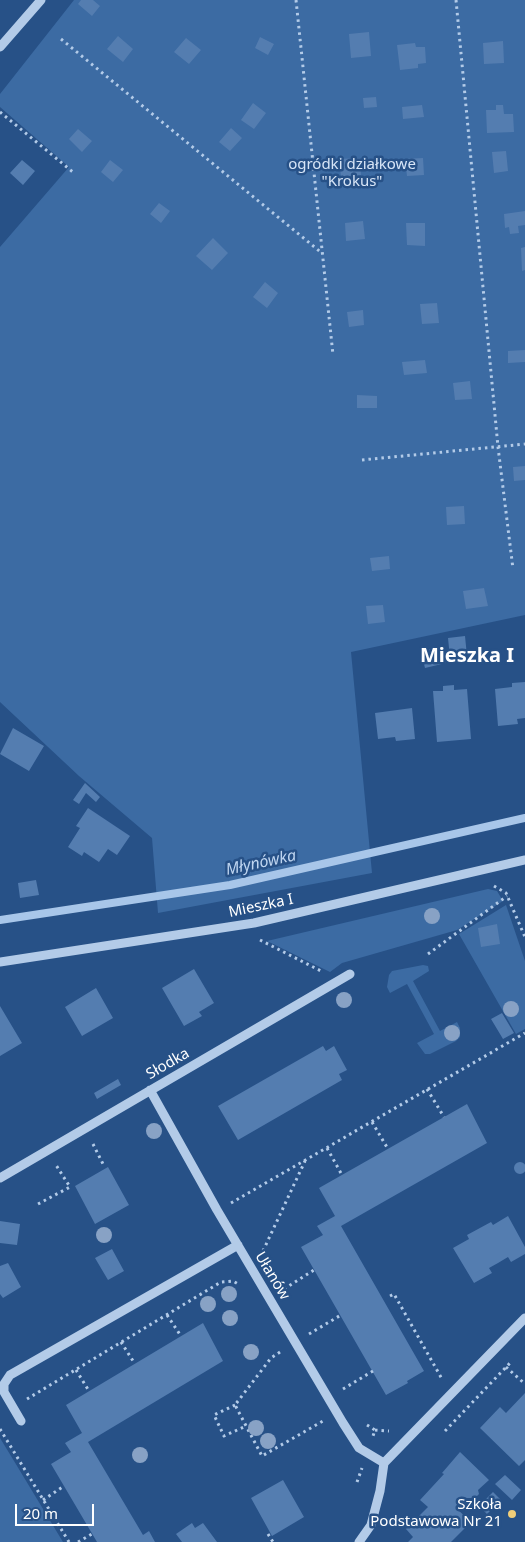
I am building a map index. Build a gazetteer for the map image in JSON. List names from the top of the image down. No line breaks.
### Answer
{"streets":{"street":["Mieszka I","Słodka","Ułanów"]},"crossings":[["Słodka","Ułanów"]],"districts":["Mieszka I"],"water":["Młynówka"],"parks":["ogródki działkowe \"Krokus\""],"places":["Szkoła Podstawowa Nr 21"],"scale_bar":"20 m"}
